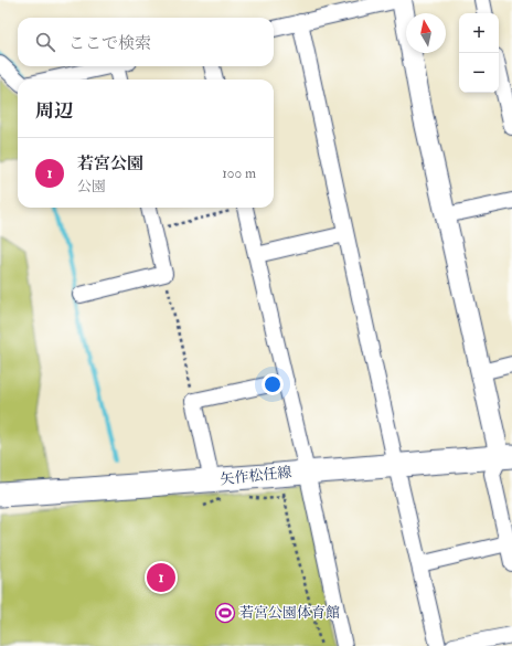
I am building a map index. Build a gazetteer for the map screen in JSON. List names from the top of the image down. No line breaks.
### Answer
{"streets":{"main road":["矢作松任線"]},"places":{"sports":["若宮公園体育館"]},"north":"top","page":{"map_buttons":["+","−"],"search":"ここで検索","heading":"周辺","list":[{"mark":"1","name":"若宮公園","note":"公園","value":"100 m"}],"pins":"1"}}
